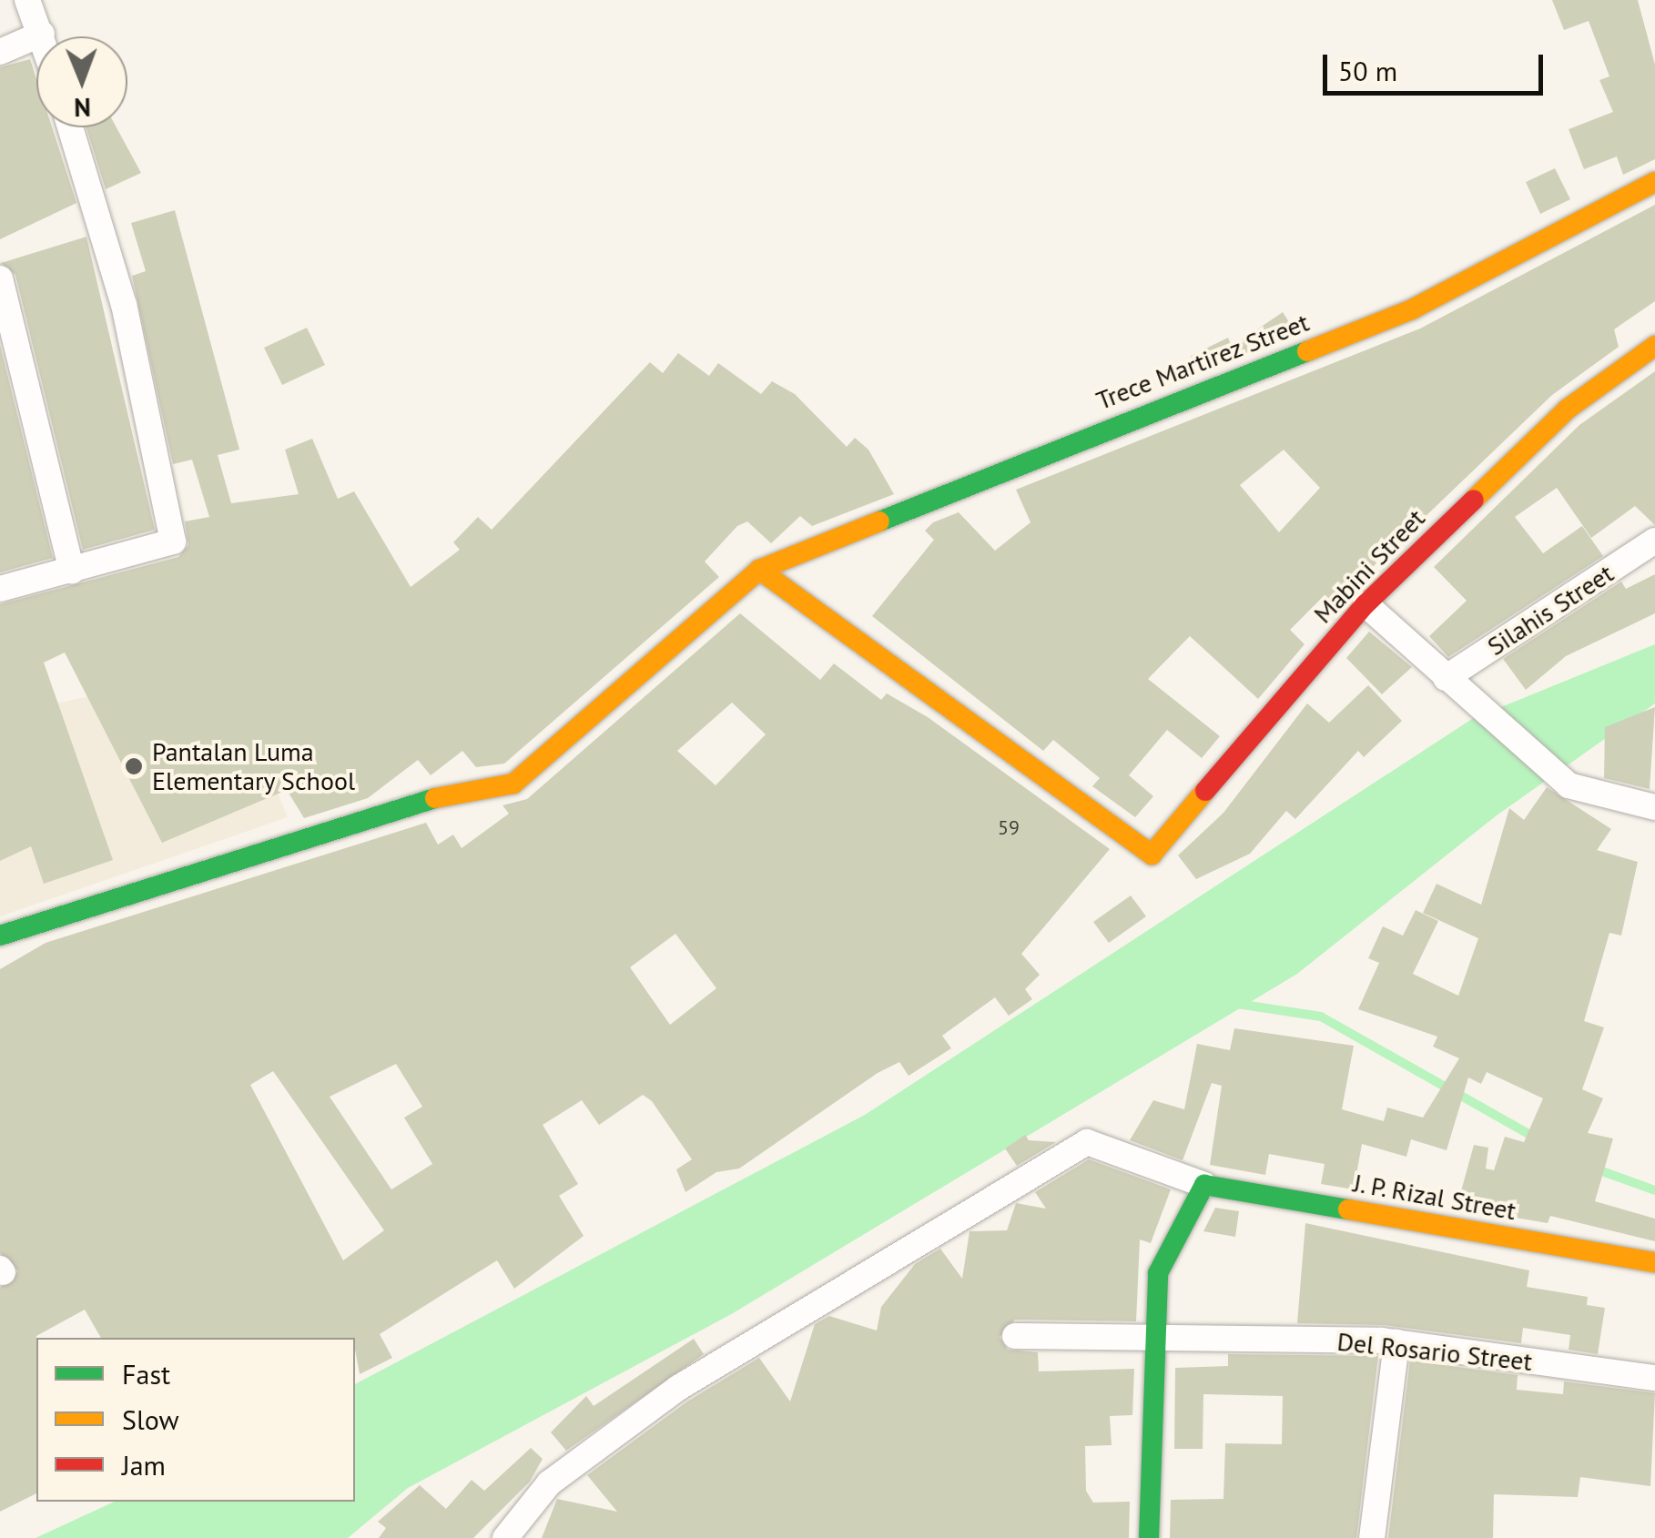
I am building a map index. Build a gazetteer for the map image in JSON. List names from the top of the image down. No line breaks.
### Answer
{"streets":{"street":["Trece Martirez Street","Mabini Street","Silahis Street","J. P. Rizal Street","Del Rosario Street"]},"crossings":[["Trece Martirez Street","Mabini Street"]],"places":["Pantalan Luma Elementary School"],"house_numbers":["59"],"legend":["Fast","Slow","Jam"],"scale_bar":"50 m","north":"bottom"}
